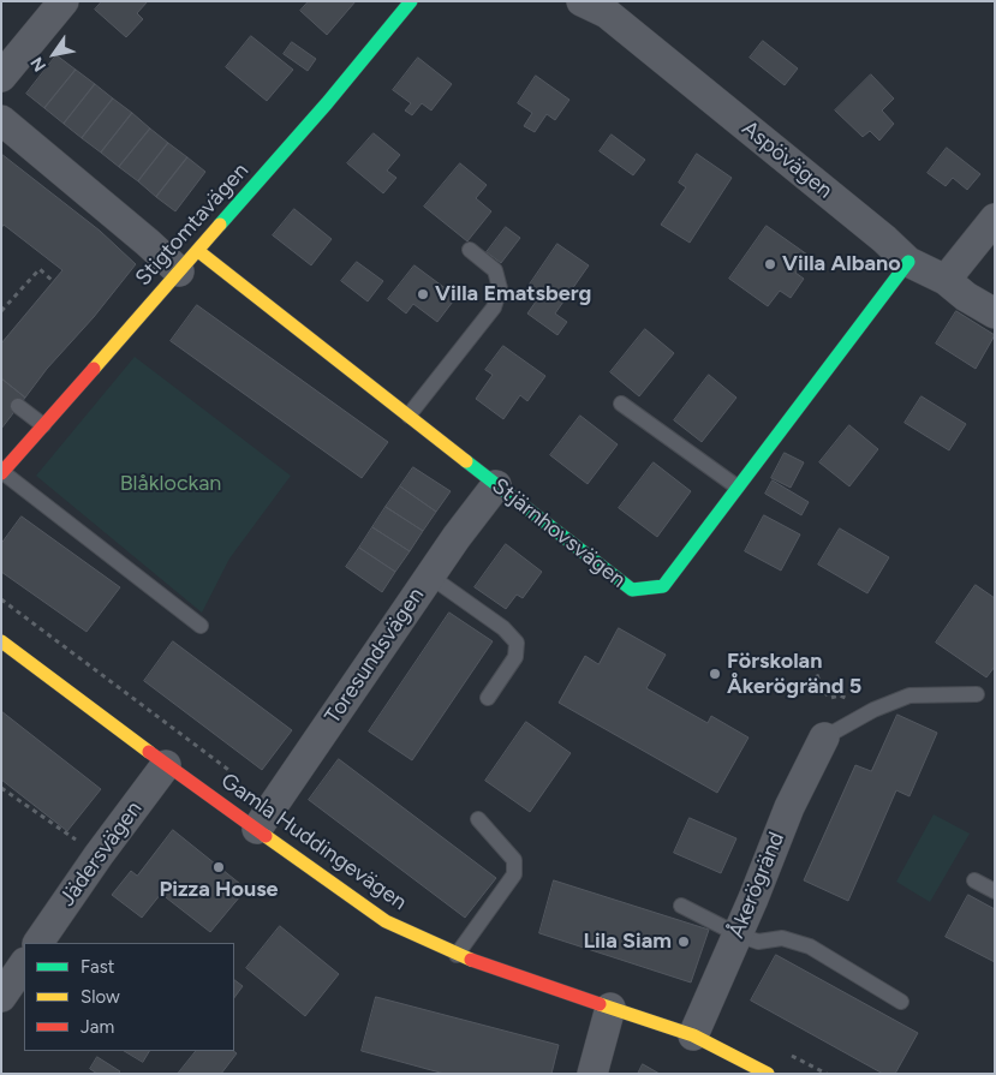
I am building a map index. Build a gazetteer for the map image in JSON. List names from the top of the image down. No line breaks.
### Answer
{"streets":{"street":["Aspövägen","Stigtomtavägen","Stjärnhovsvägen","Toresundsvägen","Gamla Huddingevägen","Jädersvägen","Åkerögränd"]},"crossings":[["Aspövägen","Stjärnhovsvägen"],["Stigtomtavägen","Stjärnhovsvägen"],["Stjärnhovsvägen","Toresundsvägen"],["Toresundsvägen","Gamla Huddingevägen"],["Gamla Huddingevägen","Jädersvägen"],["Gamla Huddingevägen","Åkerögränd"]],"parks":["Blåklockan"],"places":["Villa Albano","Villa Ematsberg","Förskolan Åkerögränd 5","Pizza House","Lila Siam"],"legend":["Fast","Slow","Jam"],"north":"bottom left"}
